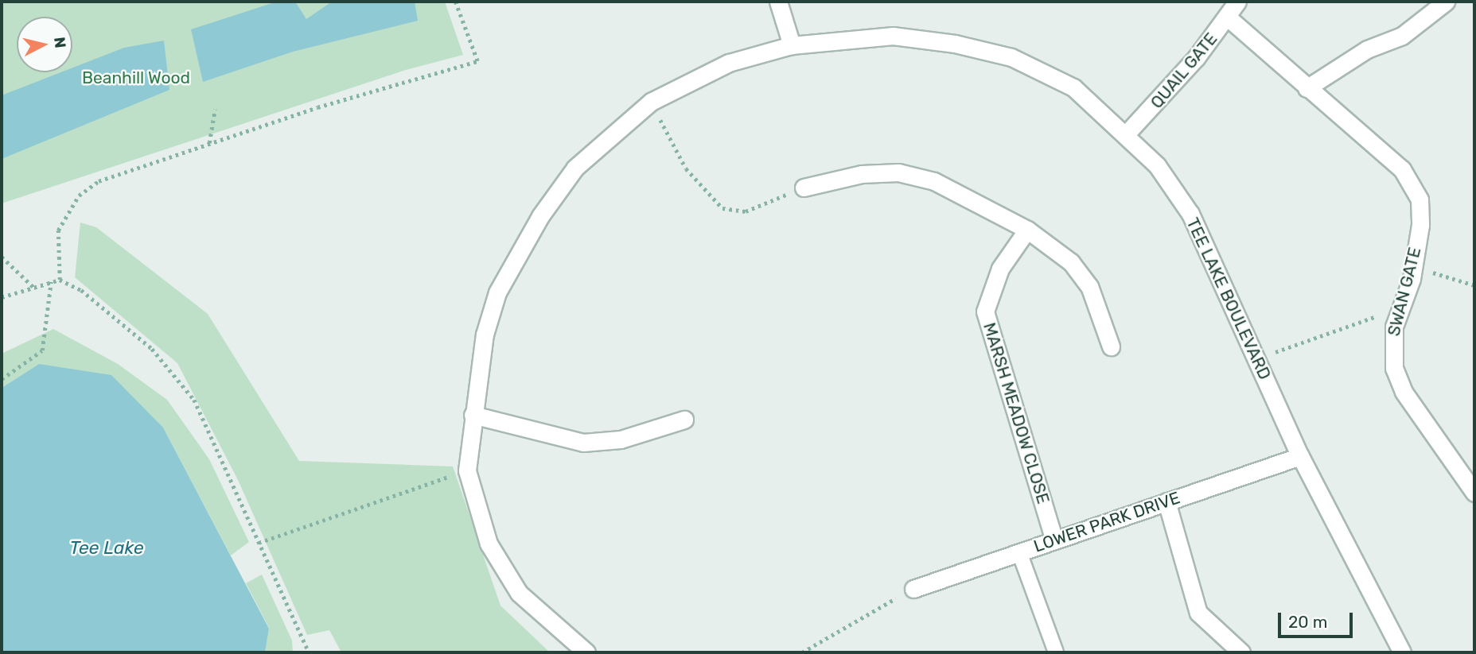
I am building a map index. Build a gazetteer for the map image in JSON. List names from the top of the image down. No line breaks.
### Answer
{"streets":{"street":["QUAIL GATE","SWAN GATE","TEE LAKE BOULEVARD","MARSH MEADOW CLOSE","LOWER PARK DRIVE"]},"crossings":[["QUAIL GATE","SWAN GATE"],["QUAIL GATE","TEE LAKE BOULEVARD"],["TEE LAKE BOULEVARD","LOWER PARK DRIVE"],["MARSH MEADOW CLOSE","LOWER PARK DRIVE"]],"water":["Tee Lake"],"parks":["Beanhill Wood"],"scale_bar":"20 m","north":"right"}
